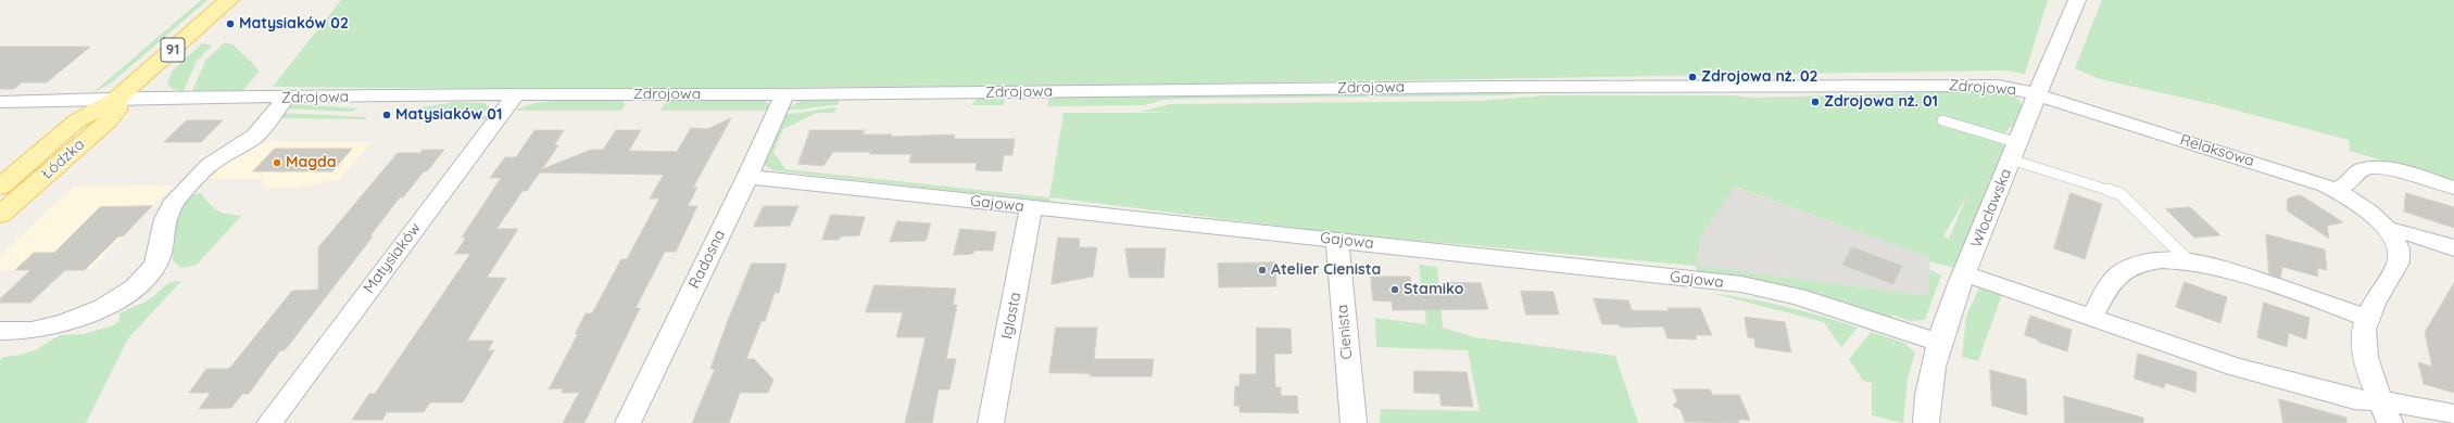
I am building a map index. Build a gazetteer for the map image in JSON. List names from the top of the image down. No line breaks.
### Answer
{"streets":{"main road":["91","Łódzka"],"street":["Zdrojowa","Relaksowa","Gajowa","Włocławska","Matysiaków","Radosna","Iglasta","Cienista"]},"crossings":[["Zdrojowa","Relaksowa"],["Zdrojowa","Łódzka"],["Zdrojowa","Włocławska"],["Zdrojowa","Matysiaków"],["Zdrojowa","Radosna"],["Relaksowa","Włocławska"],["Gajowa","Włocławska"],["Gajowa","Radosna"],["Gajowa","Iglasta"],["Gajowa","Cienista"]],"places":["Matysiaków 02","Zdrojowa nż. 02","Zdrojowa nż. 01","Matysiaków 01","Magda","Atelier Cienista","Stamiko"]}
